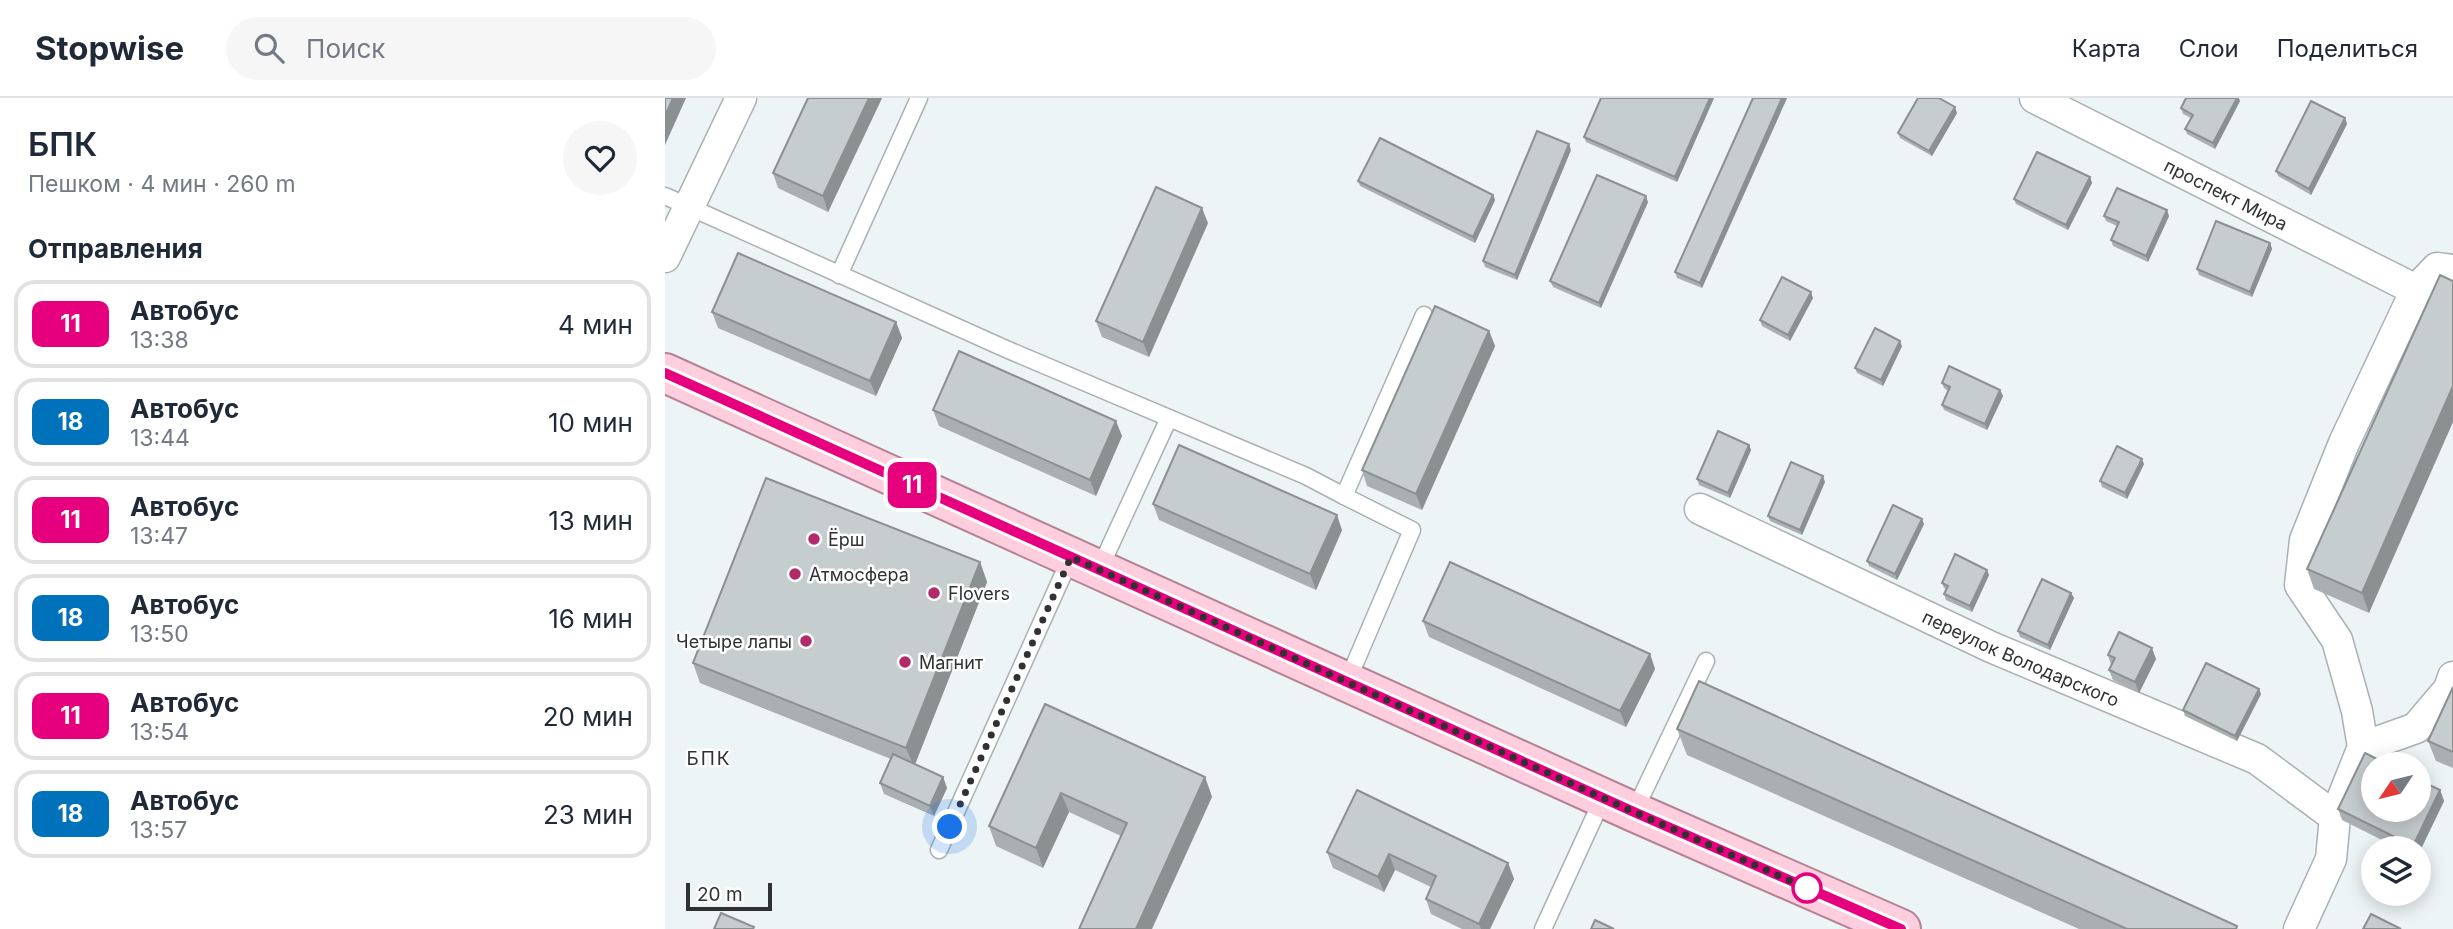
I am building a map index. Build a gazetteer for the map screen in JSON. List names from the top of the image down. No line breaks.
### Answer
{"streets":{"street":["проспект Мира","переулок Володарского"]},"districts":["БПК"],"places":["Ёрш","Атмосфера","Flovers","Четыре лапы","Магнит"],"lines":["bus line 11"],"scale_bar":"20 m","north":"bottom left","page":{"header":"Stopwise","search":"Поиск","nav":["Карта","Слои","Поделиться"],"heading":[["БПК","Пешком · 4 мин · 260 m"],"Отправления"],"on_map":"11","list":[{"mark":"11","name":"Автобус","note":"13:38","value":"4 мин"},{"mark":"18","name":"Автобус","note":"13:44","value":"10 мин"},{"mark":"11","name":"Автобус","note":"13:47","value":"13 мин"},{"mark":"18","name":"Автобус","note":"13:50","value":"16 мин"},{"mark":"11","name":"Автобус","note":"13:54","value":"20 мин"},{"mark":"18","name":"Автобус","note":"13:57","value":"23 мин"}],"scale":"20 m"}}
